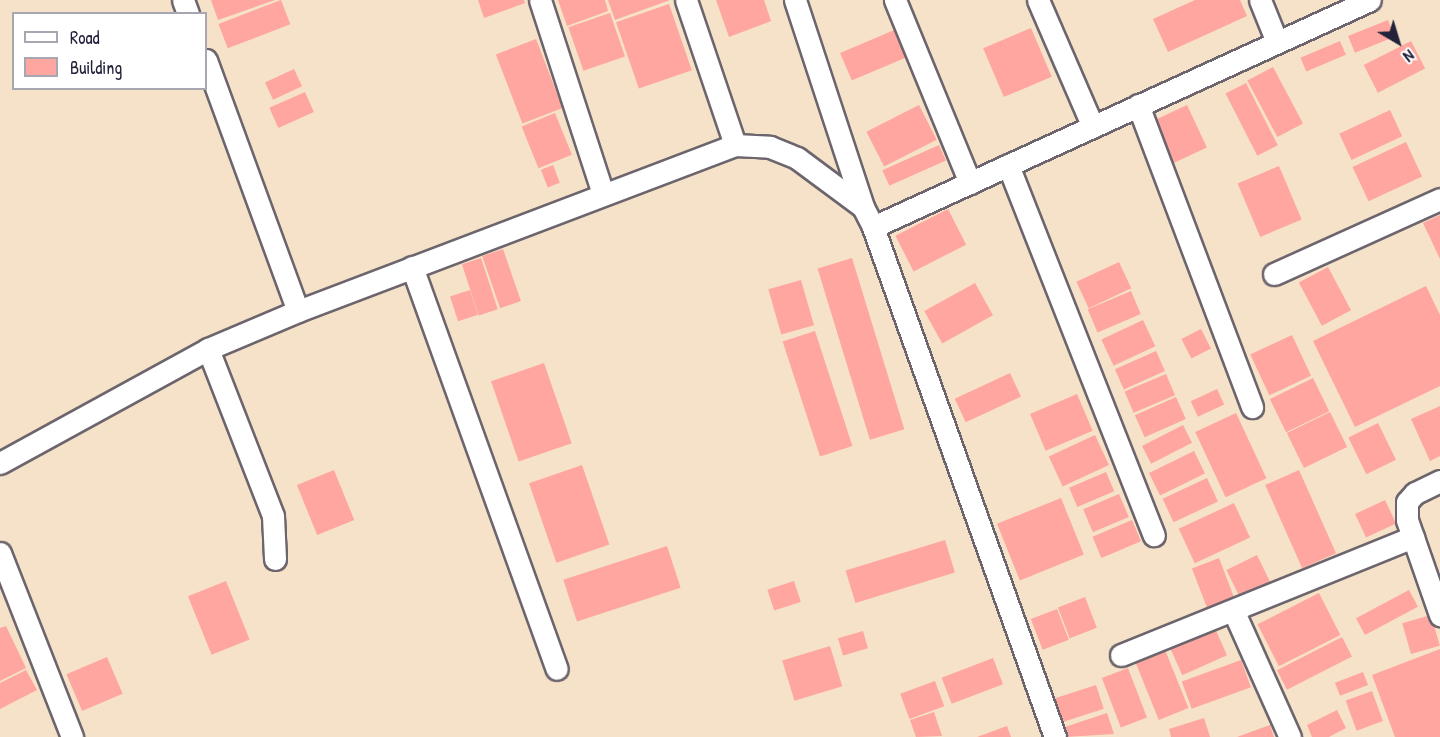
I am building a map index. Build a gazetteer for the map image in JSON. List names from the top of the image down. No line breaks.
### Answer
{"legend":["Road","Building"],"north":"bottom right"}
